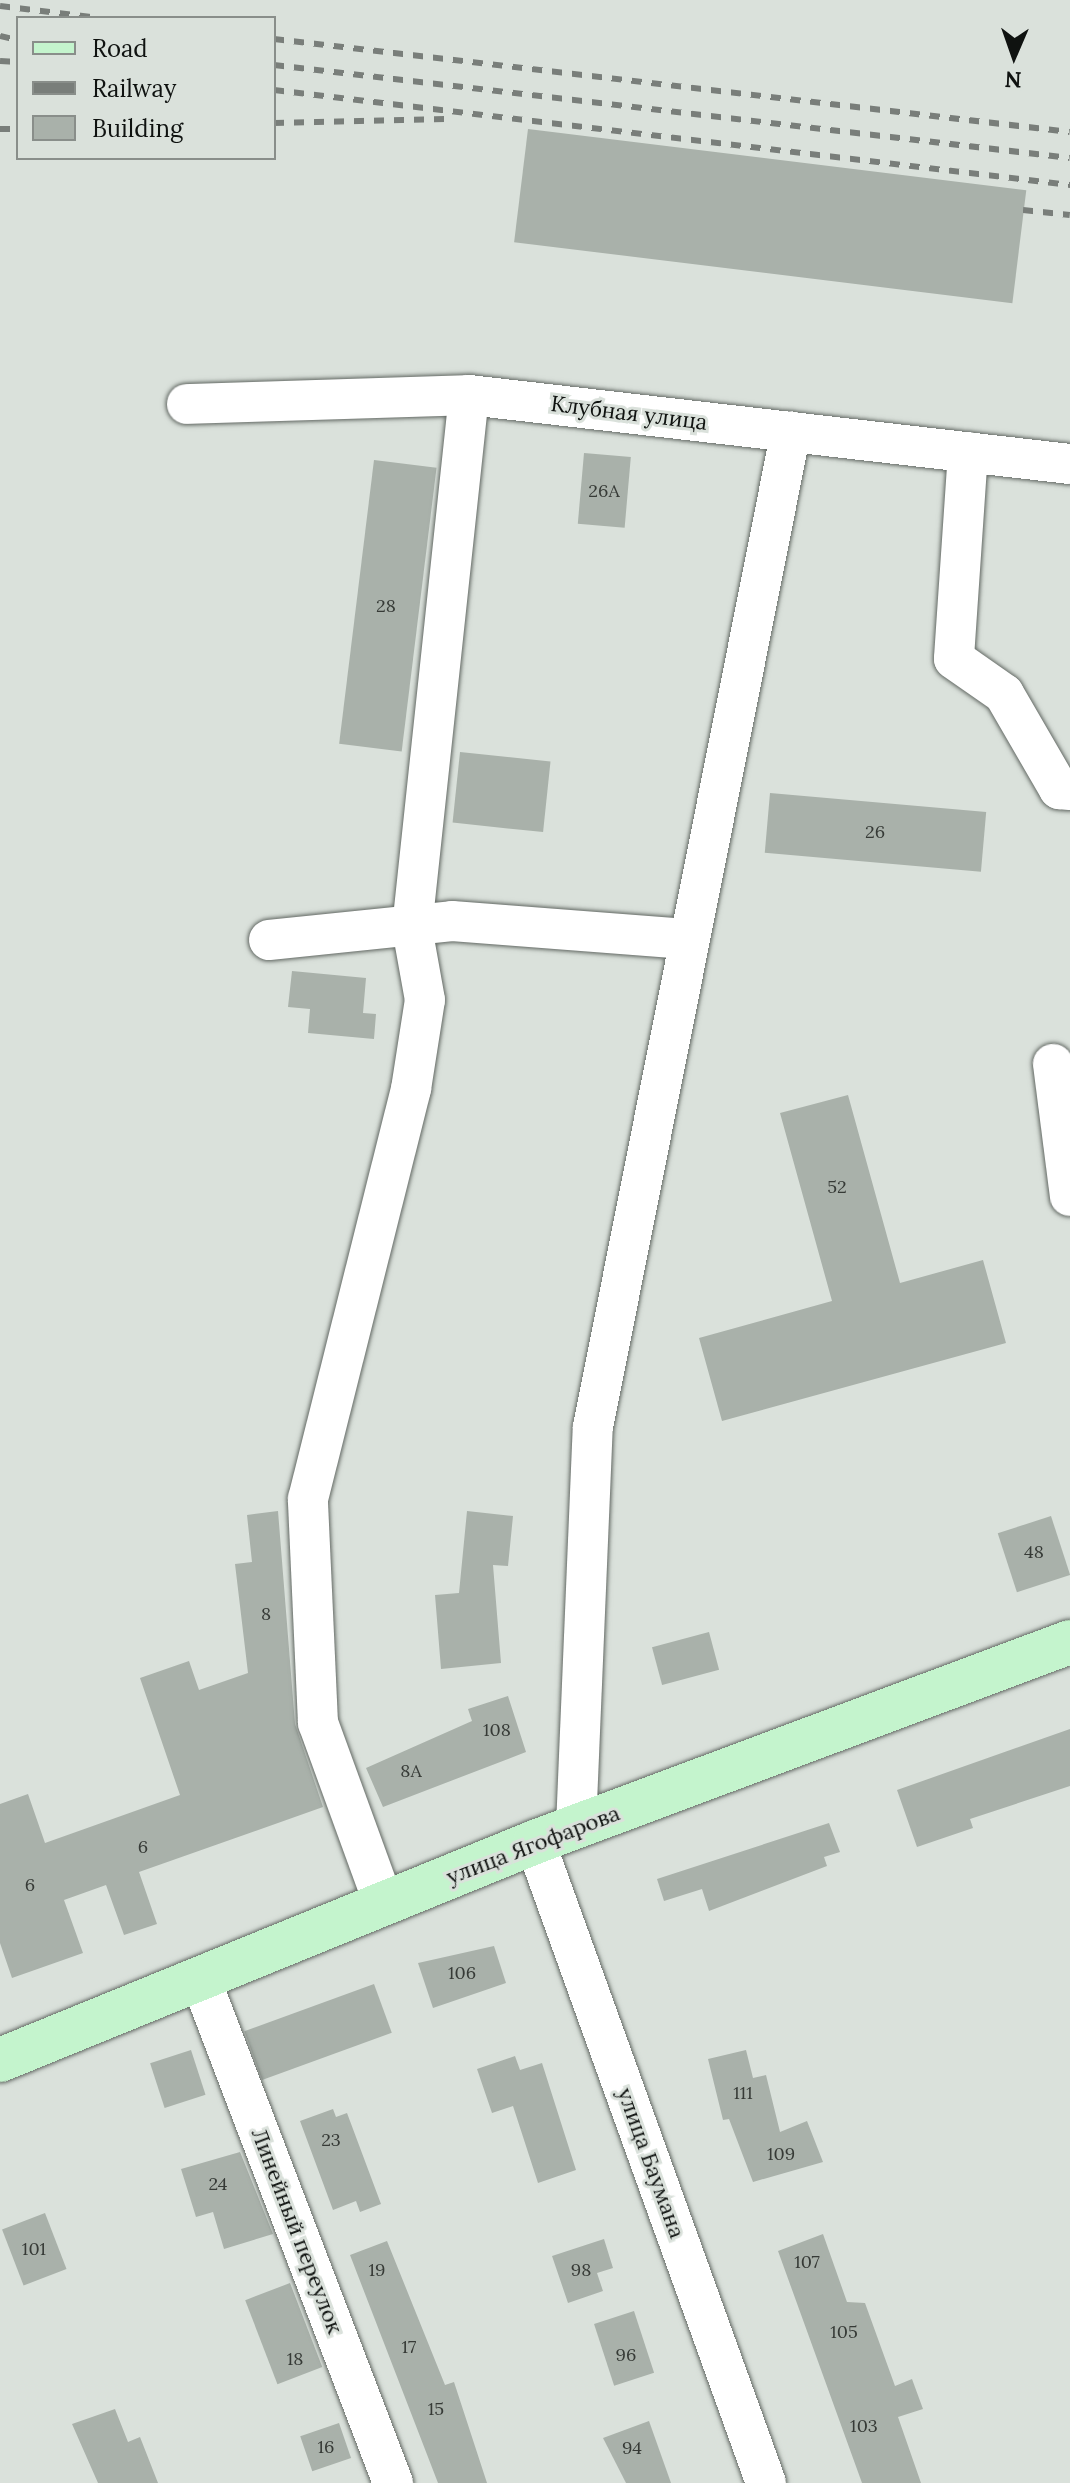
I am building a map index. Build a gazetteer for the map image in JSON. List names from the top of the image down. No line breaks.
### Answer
{"streets":{"main road":["улица Ягофарова"],"street":["Клубная улица","улица Баумана","Линейный переулок"]},"crossings":[["улица Ягофарова","улица Баумана"],["улица Ягофарова","Линейный переулок"]],"house_numbers":["26А","28","26","52","48","8","108","8А","6","6","106","111","23","109","24","101","107","19","98","105","17","96","18","15","103","16","94"],"legend":["Road","Railway","Building"],"north":"bottom"}
